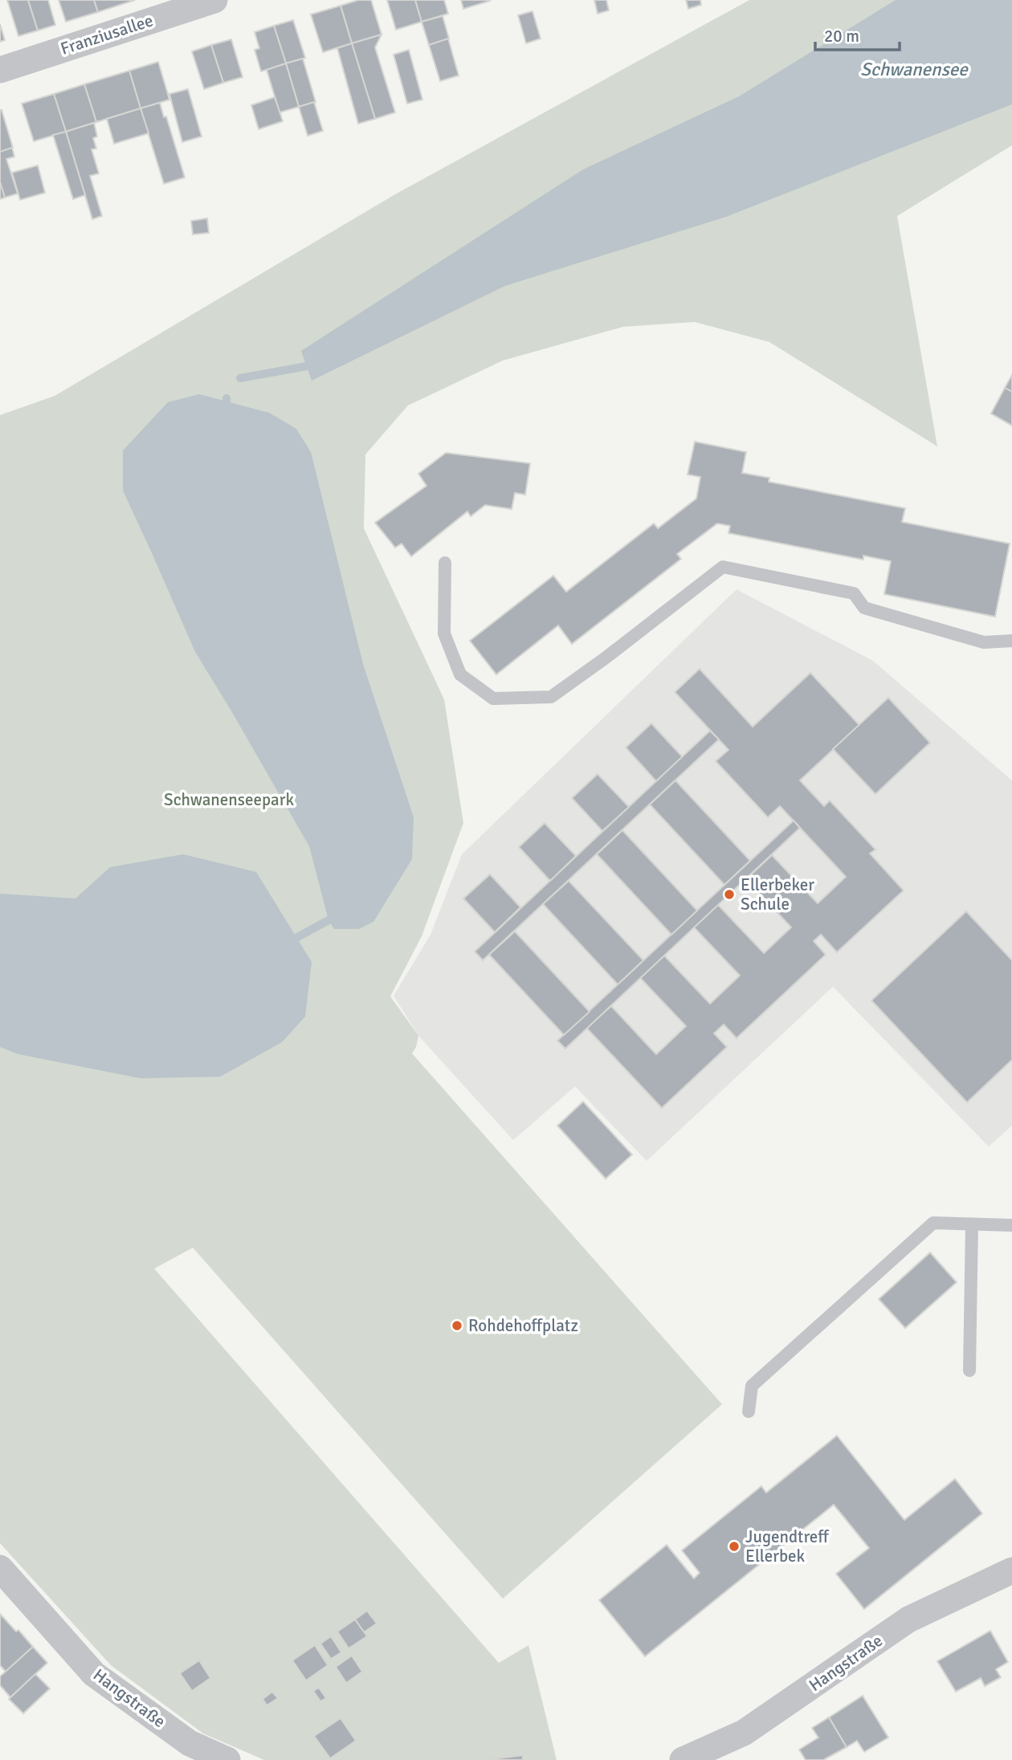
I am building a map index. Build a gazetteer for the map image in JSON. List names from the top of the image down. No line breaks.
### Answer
{"streets":{"street":["Franziusallee","Hangstraße"]},"water":["Schwanensee"],"parks":["Schwanenseepark"],"places":["Ellerbeker Schule","Rohdehoffplatz","Jugendtreff Ellerbek"],"scale_bar":"20 m"}
